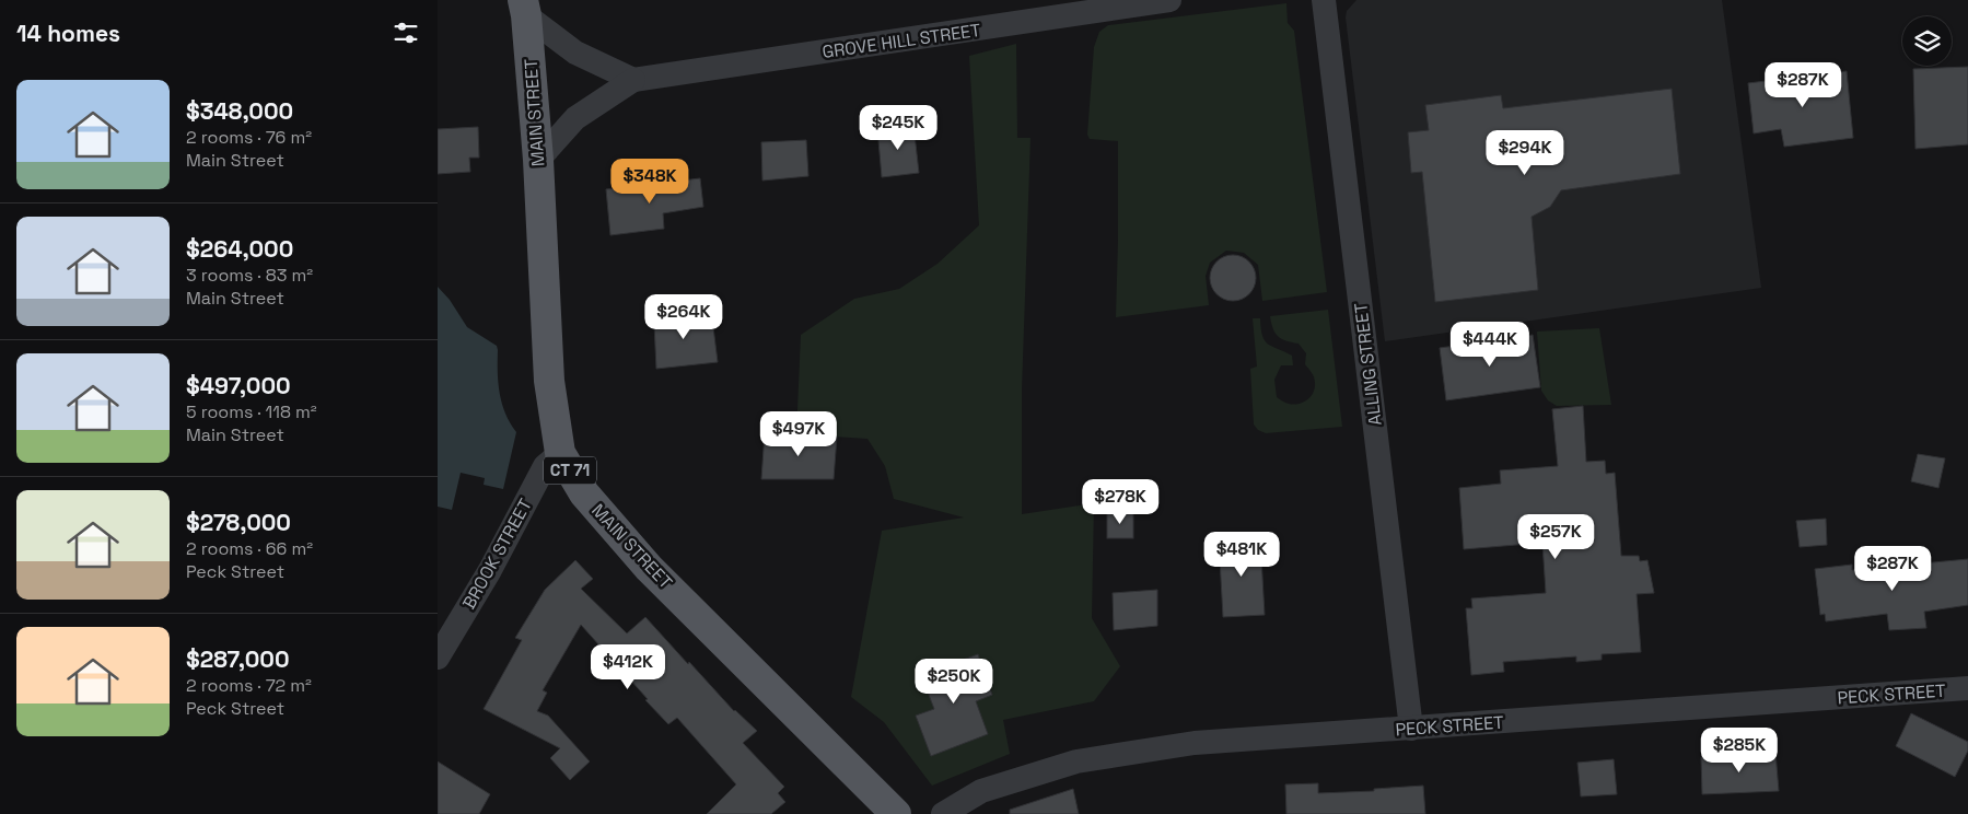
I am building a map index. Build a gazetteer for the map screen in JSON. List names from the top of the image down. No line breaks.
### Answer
{"streets":{"main road":["MAIN STREET","CT 71"],"street":["GROVE HILL STREET","ALLING STREET","BROOK STREET","PECK STREET"]},"crossings":[["GROVE HILL STREET","MAIN STREET"],["MAIN STREET","BROOK STREET"],["ALLING STREET","PECK STREET"]],"page":{"heading":"14 homes","price":["$287K","$245K","$294K","$348K","$264K","$444K","$497K","$278K","$257K","$481K","$287K","$412K","$250K","$285K"],"list":[{"name":"$348,000","note":"2 rooms · 76 m² · Main Street"},{"name":"$264,000","note":"3 rooms · 83 m² · Main Street"},{"name":"$497,000","note":"5 rooms · 118 m² · Main Street"},{"name":"$278,000","note":"2 rooms · 66 m² · Peck Street"},{"name":"$287,000","note":"2 rooms · 72 m² · Peck Street"}]}}
